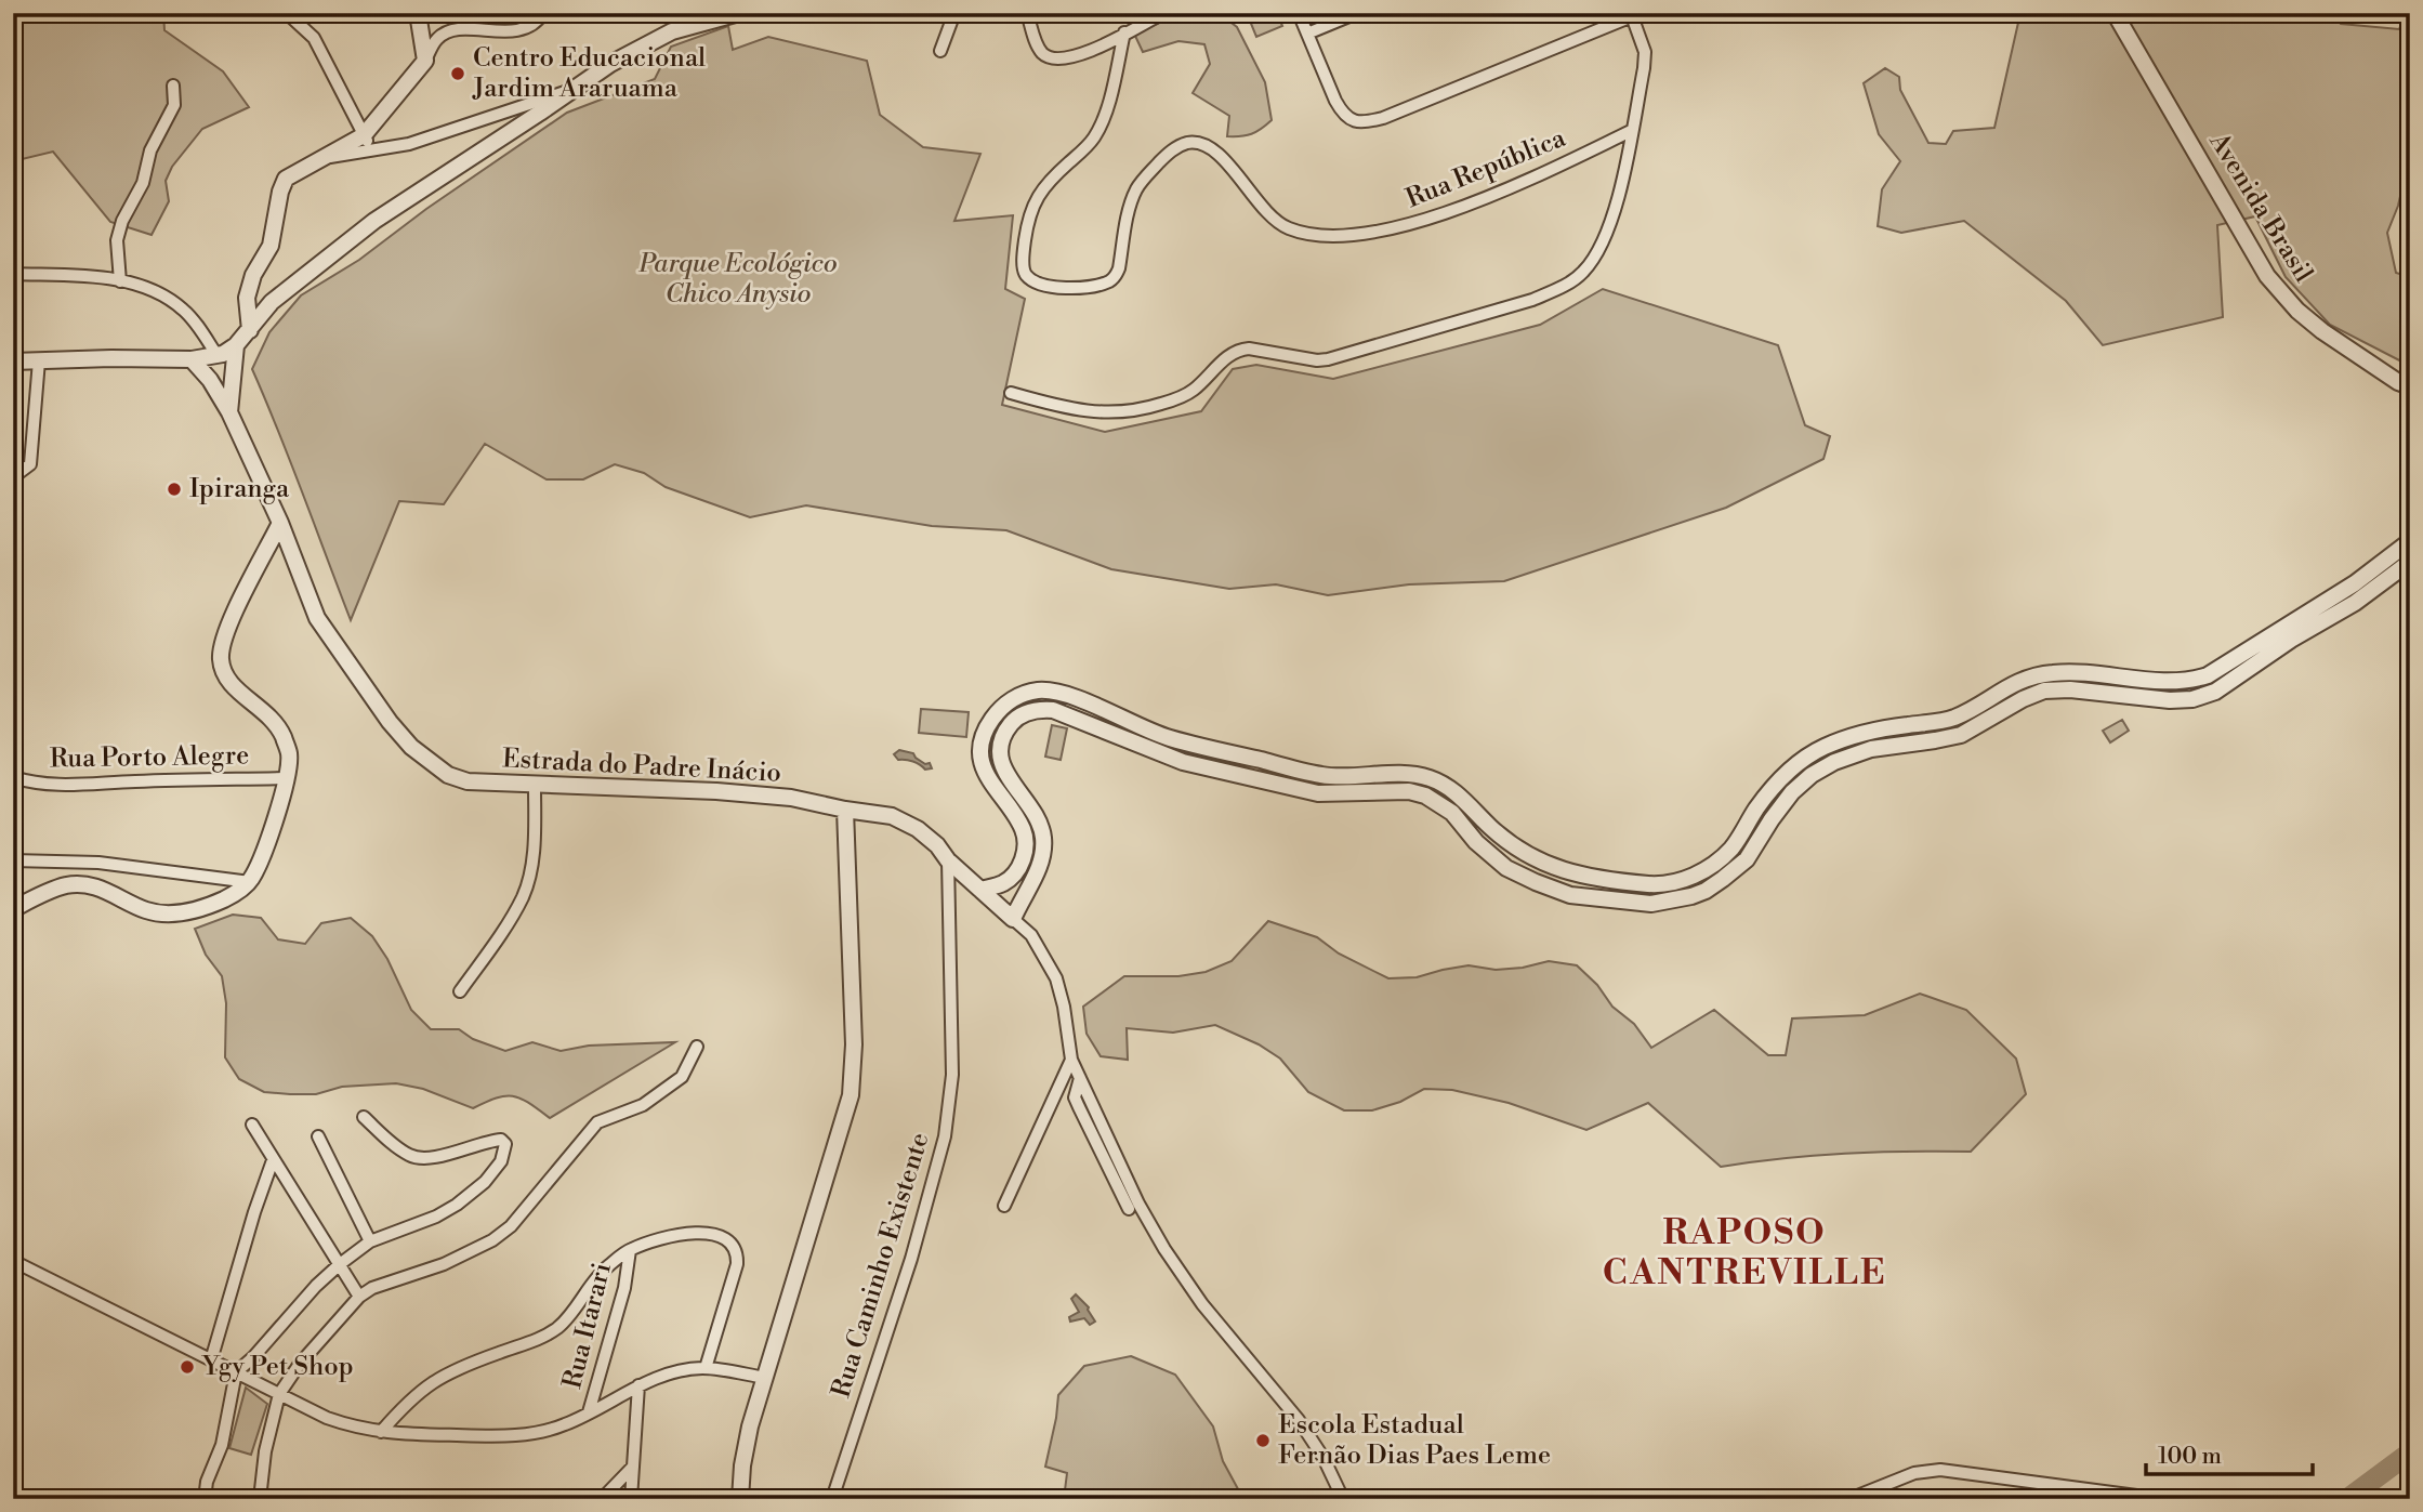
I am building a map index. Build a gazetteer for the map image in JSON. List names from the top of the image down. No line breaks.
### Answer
{"streets":{"street":["Rua República","Avenida Brasil","Rua Porto Alegre","Estrada do Padre Inácio","Rua Caminho Existente","Rua Itarari"]},"crossings":[["Estrada do Padre Inácio","Rua Caminho Existente"]],"districts":["RAPOSO CANTREVILLE"],"parks":["Parque Ecológico Chico Anysio"],"places":["Centro Educacional Jardim Araruama","Ipiranga","Ygy Pet Shop","Escola Estadual Fernão Dias Paes Leme"],"scale_bar":"100 m"}
